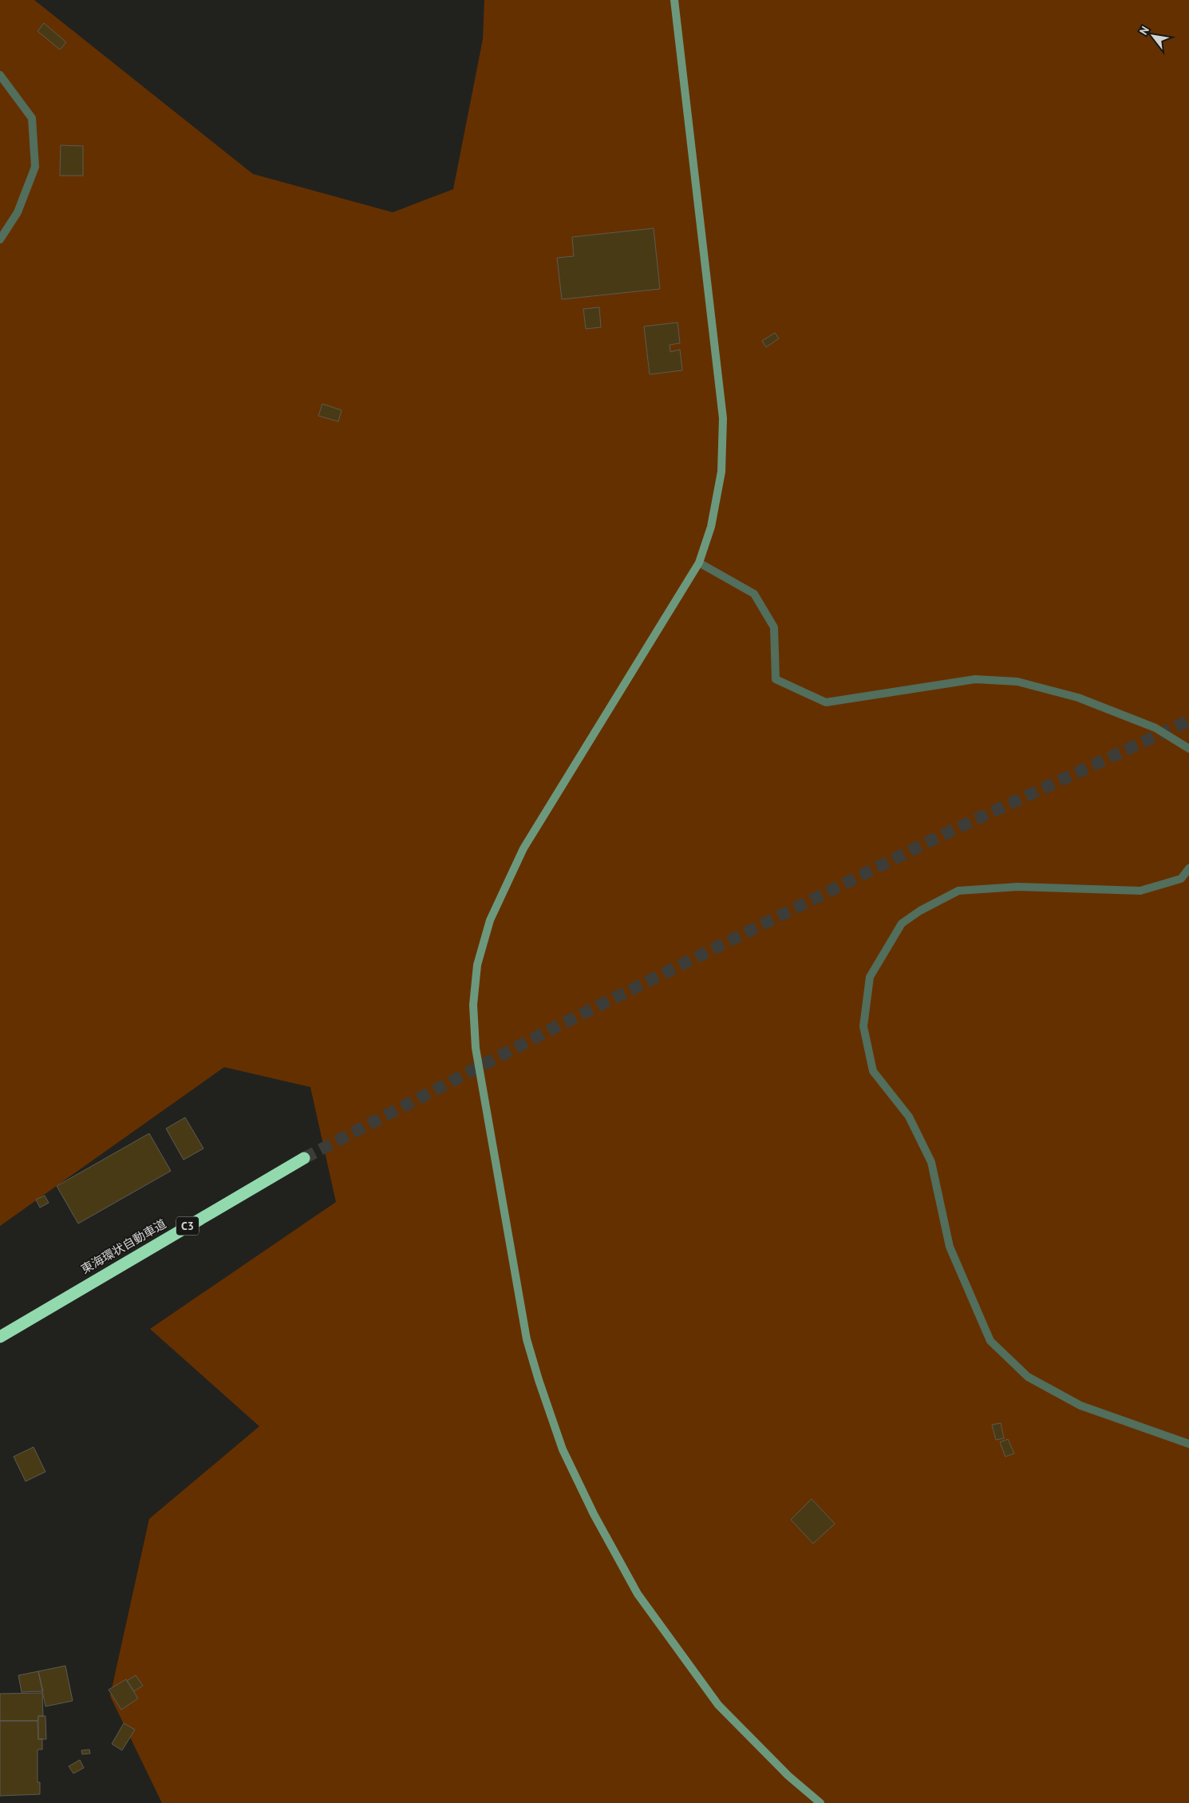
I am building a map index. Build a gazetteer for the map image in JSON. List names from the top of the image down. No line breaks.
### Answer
{"streets":{"highway":["C3","東海環状自動車道"]},"north":"top left"}
